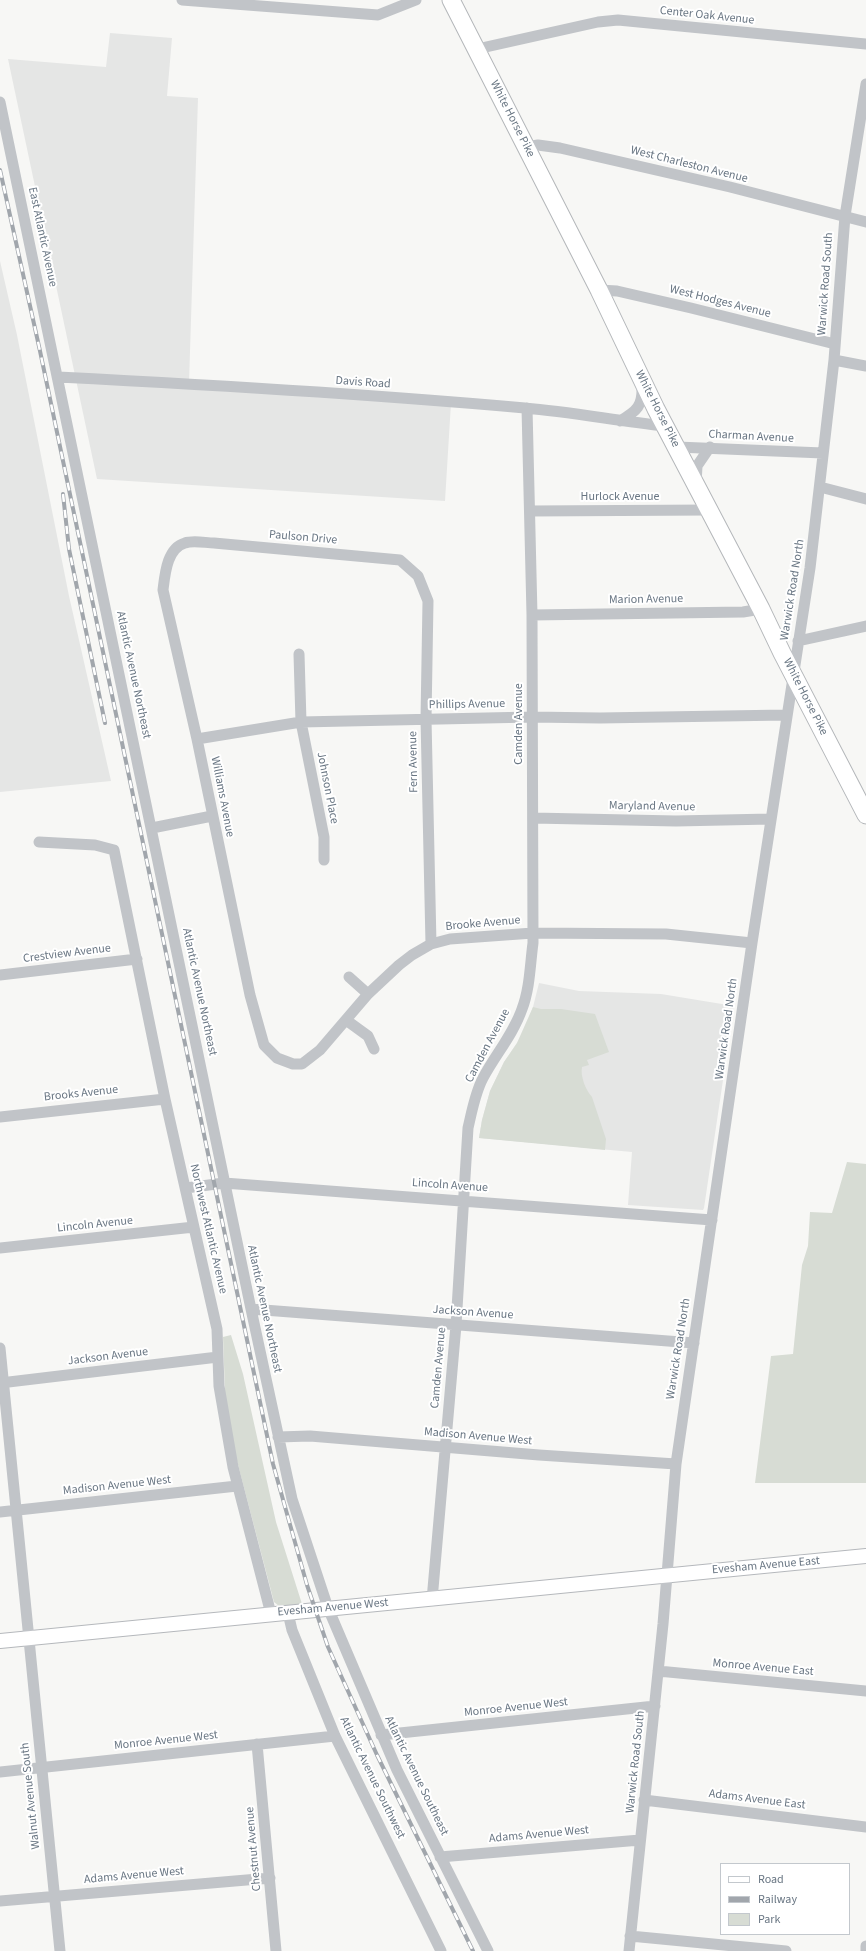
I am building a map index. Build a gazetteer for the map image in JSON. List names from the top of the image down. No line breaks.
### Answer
{"streets":{"highway":["White Horse Pike"],"main road":["Evesham Avenue East","Evesham Avenue West"],"street":["Center Oak Avenue","West Charleston Avenue","East Atlantic Avenue","Warwick Road South","West Hodges Avenue","Davis Road","Charman Avenue","Hurlock Avenue","Paulson Drive","Warwick Road North","Marion Avenue","Atlantic Avenue Northeast","Phillips Avenue","Camden Avenue","Fern Avenue","Johnson Place","Williams Avenue","Maryland Avenue","Brooke Avenue","Crestview Avenue","Brooks Avenue","Lincoln Avenue","Northwest Atlantic Avenue","Jackson Avenue","Madison Avenue West","Monroe Avenue East","Monroe Avenue West","Atlantic Avenue Southeast","Atlantic Avenue Southwest","Walnut Avenue South","Adams Avenue East","Adams Avenue West","Chestnut Avenue"]},"crossings":[["Center Oak Avenue","White Horse Pike"],["White Horse Pike","West Charleston Avenue"],["White Horse Pike","West Hodges Avenue"],["White Horse Pike","Davis Road"],["White Horse Pike","Charman Avenue"],["White Horse Pike","Hurlock Avenue"],["White Horse Pike","Warwick Road North"],["White Horse Pike","Marion Avenue"],["West Charleston Avenue","Warwick Road South"],["East Atlantic Avenue","Davis Road"],["East Atlantic Avenue","Atlantic Avenue Northeast"],["Warwick Road South","West Hodges Avenue"],["Warwick Road South","Charman Avenue"],["Warwick Road South","Warwick Road North"],["Warwick Road South","Evesham Avenue East"],["Warwick Road South","Evesham Avenue West"],["Warwick Road South","Monroe Avenue East"],["Warwick Road South","Monroe Avenue West"],["Warwick Road South","Adams Avenue East"],["Warwick Road South","Adams Avenue West"],["Davis Road","Atlantic Avenue Northeast"],["Davis Road","Camden Avenue"],["Hurlock Avenue","Camden Avenue"],["Paulson Drive","Fern Avenue"],["Paulson Drive","Williams Avenue"],["Warwick Road North","Phillips Avenue"],["Warwick Road North","Maryland Avenue"],["Warwick Road North","Brooke Avenue"],["Warwick Road North","Lincoln Avenue"],["Warwick Road North","Jackson Avenue"],["Warwick Road North","Madison Avenue West"],["Warwick Road North","Evesham Avenue East"],["Warwick Road North","Evesham Avenue West"],["Marion Avenue","Camden Avenue"],["Atlantic Avenue Northeast","Lincoln Avenue"],["Atlantic Avenue Northeast","Jackson Avenue"],["Atlantic Avenue Northeast","Madison Avenue West"],["Atlantic Avenue Northeast","Evesham Avenue West"],["Atlantic Avenue Northeast","Atlantic Avenue Southeast"],["Phillips Avenue","Camden Avenue"],["Phillips Avenue","Fern Avenue"],["Phillips Avenue","Johnson Place"],["Phillips Avenue","Williams Avenue"],["Camden Avenue","Maryland Avenue"],["Camden Avenue","Brooke Avenue"],["Camden Avenue","Lincoln Avenue"],["Camden Avenue","Jackson Avenue"],["Camden Avenue","Madison Avenue West"],["Camden Avenue","Evesham Avenue West"],["Fern Avenue","Brooke Avenue"],["Williams Avenue","Brooke Avenue"],["Crestview Avenue","Northwest Atlantic Avenue"],["Brooks Avenue","Northwest Atlantic Avenue"],["Lincoln Avenue","Northwest Atlantic Avenue"],["Northwest Atlantic Avenue","Jackson Avenue"],["Northwest Atlantic Avenue","Madison Avenue West"],["Northwest Atlantic Avenue","Evesham Avenue West"],["Jackson Avenue","Walnut Avenue South"],["Madison Avenue West","Walnut Avenue South"],["Evesham Avenue East","Evesham Avenue West"],["Evesham Avenue West","Atlantic Avenue Southeast"],["Evesham Avenue West","Atlantic Avenue Southwest"],["Evesham Avenue West","Walnut Avenue South"],["Monroe Avenue West","Atlantic Avenue Southeast"],["Monroe Avenue West","Atlantic Avenue Southwest"],["Monroe Avenue West","Walnut Avenue South"],["Monroe Avenue West","Chestnut Avenue"],["Atlantic Avenue Southeast","Adams Avenue West"],["Walnut Avenue South","Adams Avenue West"],["Adams Avenue West","Chestnut Avenue"]],"legend":["Road","Railway","Park"]}
